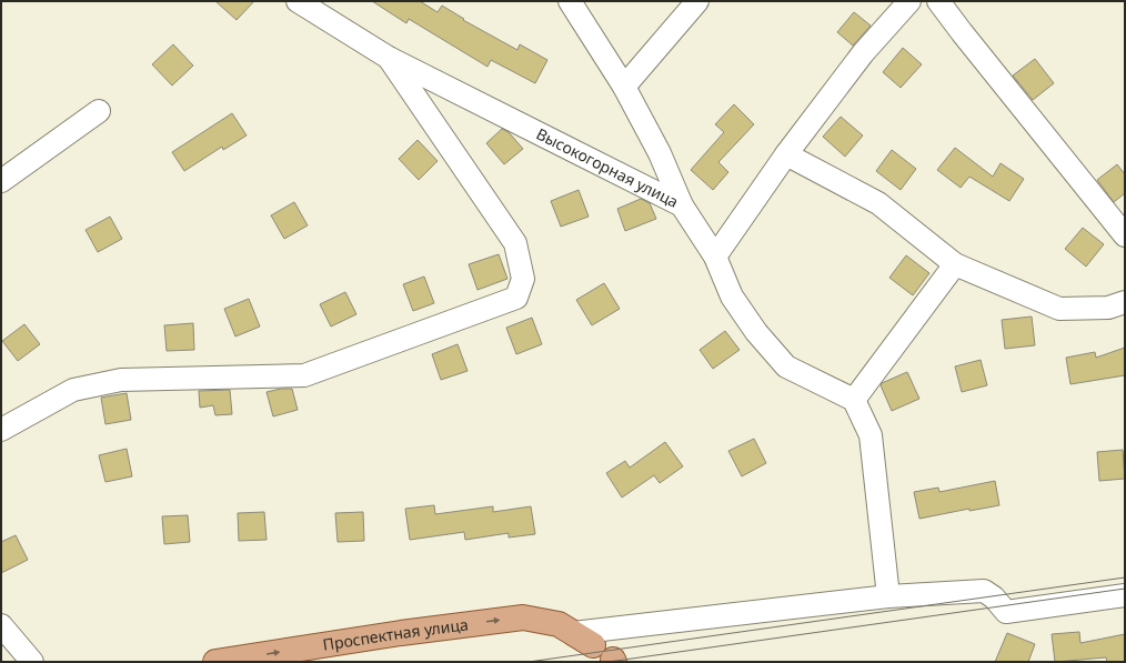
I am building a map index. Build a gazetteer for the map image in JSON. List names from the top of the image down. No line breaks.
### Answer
{"streets":{"main road":["Проспектная улица"],"street":["Высокогорная улица"]},"one_way":["Проспектная улица"]}
